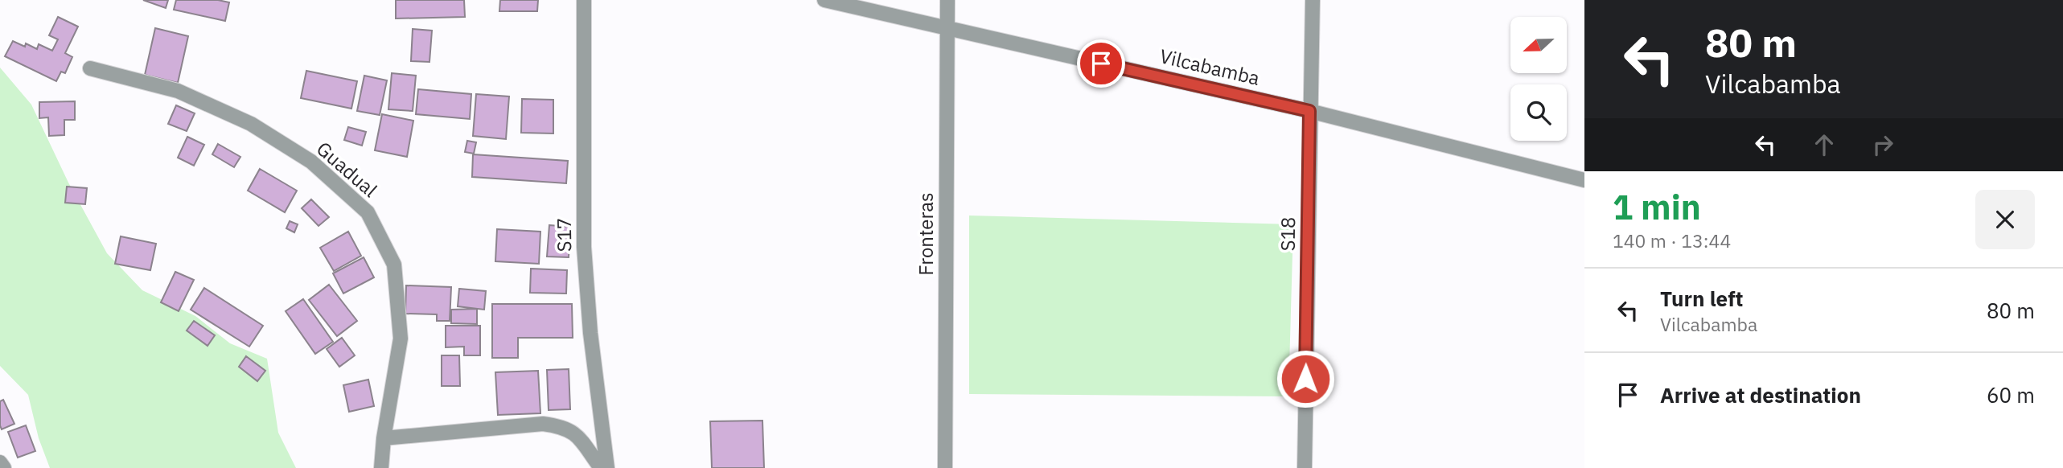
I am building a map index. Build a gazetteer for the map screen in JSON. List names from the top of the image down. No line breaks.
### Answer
{"streets":{"street":["Vilcabamba","Guadual","Fronteras","S18","S17"]},"crossings":[["Vilcabamba","Fronteras"],["Vilcabamba","S18"]],"north":"left","page":{"turn":["80 m","Vilcabamba"],"heading":["1 min","140 m · 13:44"],"list":[{"name":"Turn left","note":"Vilcabamba","value":"80 m"},{"name":"Arrive at destination","value":"60 m"}]}}
